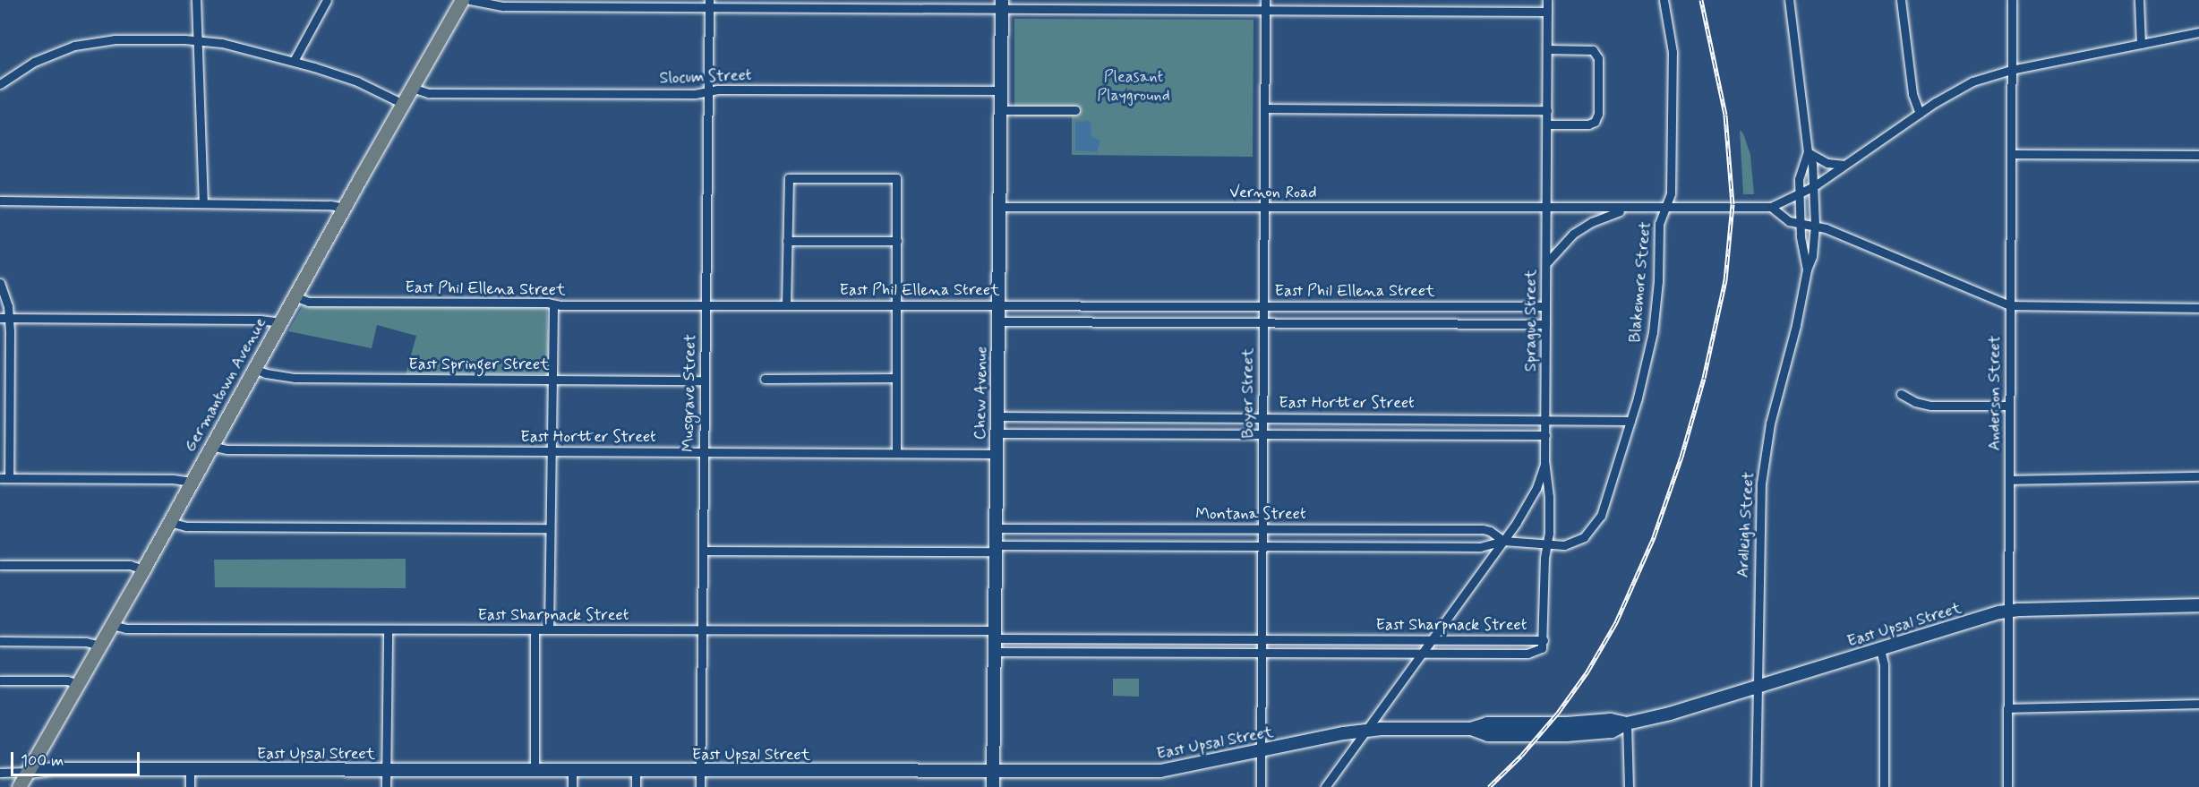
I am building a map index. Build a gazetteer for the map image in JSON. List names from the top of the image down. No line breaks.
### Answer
{"streets":{"main road":["Germantown Avenue"],"street":["Slocum Street","Vernon Road","Blakemore Street","East Phil Ellena Street","Sprague Street","East Springer Street","Musgrave Street","Chew Avenue","Boyer Street","Anderson Street","East Hortter Street","Montana Street","Ardleigh Street","East Sharpnack Street","East Upsal Street"]},"crossings":[["Slocum Street","Germantown Avenue"],["Slocum Street","Musgrave Street"],["Slocum Street","Chew Avenue"],["Vernon Road","Blakemore Street"],["Vernon Road","Sprague Street"],["Vernon Road","Chew Avenue"],["Vernon Road","Boyer Street"],["Blakemore Street","East Hortter Street"],["Blakemore Street","Montana Street"],["East Phil Ellena Street","Sprague Street"],["East Phil Ellena Street","Germantown Avenue"],["East Phil Ellena Street","Musgrave Street"],["East Phil Ellena Street","Chew Avenue"],["East Phil Ellena Street","Boyer Street"],["Sprague Street","East Hortter Street"],["Sprague Street","Montana Street"],["Sprague Street","East Sharpnack Street"],["East Springer Street","Germantown Avenue"],["East Springer Street","Musgrave Street"],["Germantown Avenue","East Hortter Street"],["Germantown Avenue","East Sharpnack Street"],["Germantown Avenue","East Upsal Street"],["Musgrave Street","East Hortter Street"],["Musgrave Street","Montana Street"],["Musgrave Street","East Sharpnack Street"],["Musgrave Street","East Upsal Street"],["Chew Avenue","East Hortter Street"],["Chew Avenue","Montana Street"],["Chew Avenue","East Sharpnack Street"],["Chew Avenue","East Upsal Street"],["Boyer Street","East Hortter Street"],["Boyer Street","Montana Street"],["Boyer Street","East Sharpnack Street"],["Boyer Street","East Upsal Street"],["Anderson Street","East Upsal Street"],["Ardleigh Street","East Upsal Street"]],"parks":["Pleasant Playground"],"scale_bar":"100 m"}
